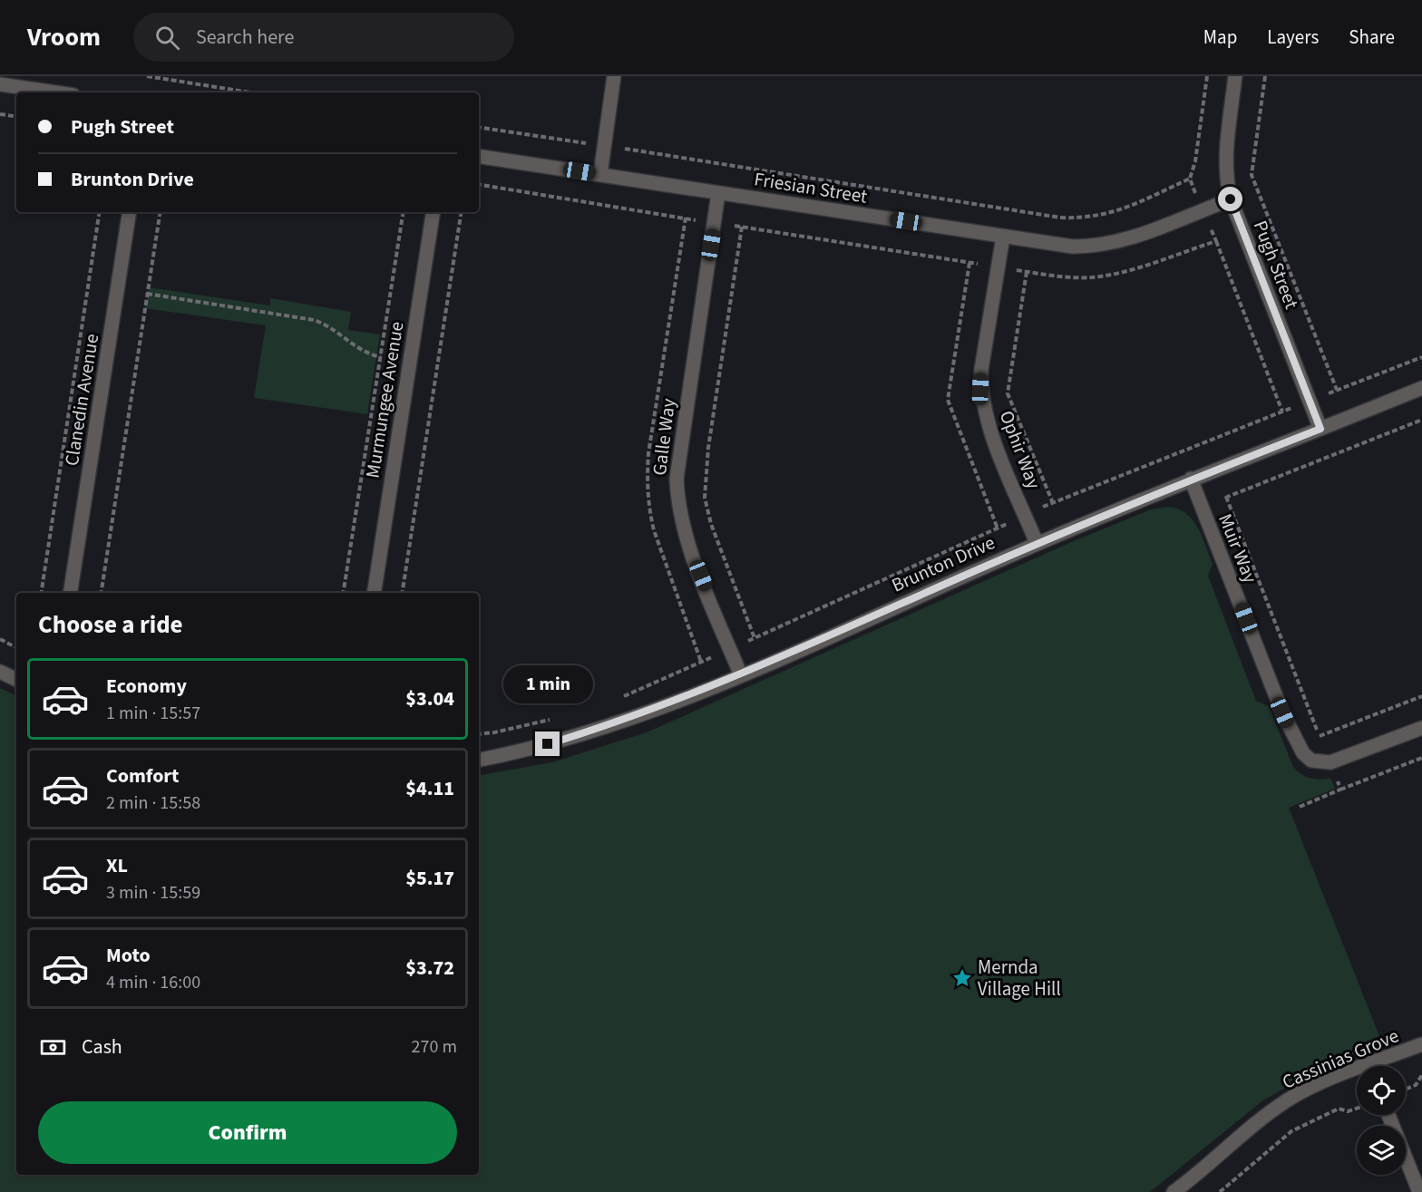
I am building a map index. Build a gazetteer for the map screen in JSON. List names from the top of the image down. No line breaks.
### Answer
{"streets":{"street":["Friesian Street","Pugh Street","Clanedin Avenue","Murmungee Avenue","Galle Way","Ophir Way","Muir Way","Brunton Drive","Cassinias Grove"]},"crossings":[["Friesian Street","Pugh Street"],["Friesian Street","Galle Way"],["Friesian Street","Ophir Way"],["Pugh Street","Brunton Drive"],["Galle Way","Brunton Drive"],["Ophir Way","Brunton Drive"],["Muir Way","Brunton Drive"]],"places":{"place":["Mernda Village Hill"]},"page":{"header":"Vroom","search":"Search here","nav":["Map","Layers","Share"],"banner":["Pugh Street","Brunton Drive"],"heading":"Choose a ride","list":[{"name":"Economy","note":"1 min · 15:57","value":"$3.04"},{"name":"Comfort","note":"2 min · 15:58","value":"$4.11"},{"name":"XL","note":"3 min · 15:59","value":"$5.17"},{"name":"Moto","note":"4 min · 16:00","value":"$3.72"}],"bubble":"1 min","pay":["Cash","270 m"],"buttons":"Confirm"}}
